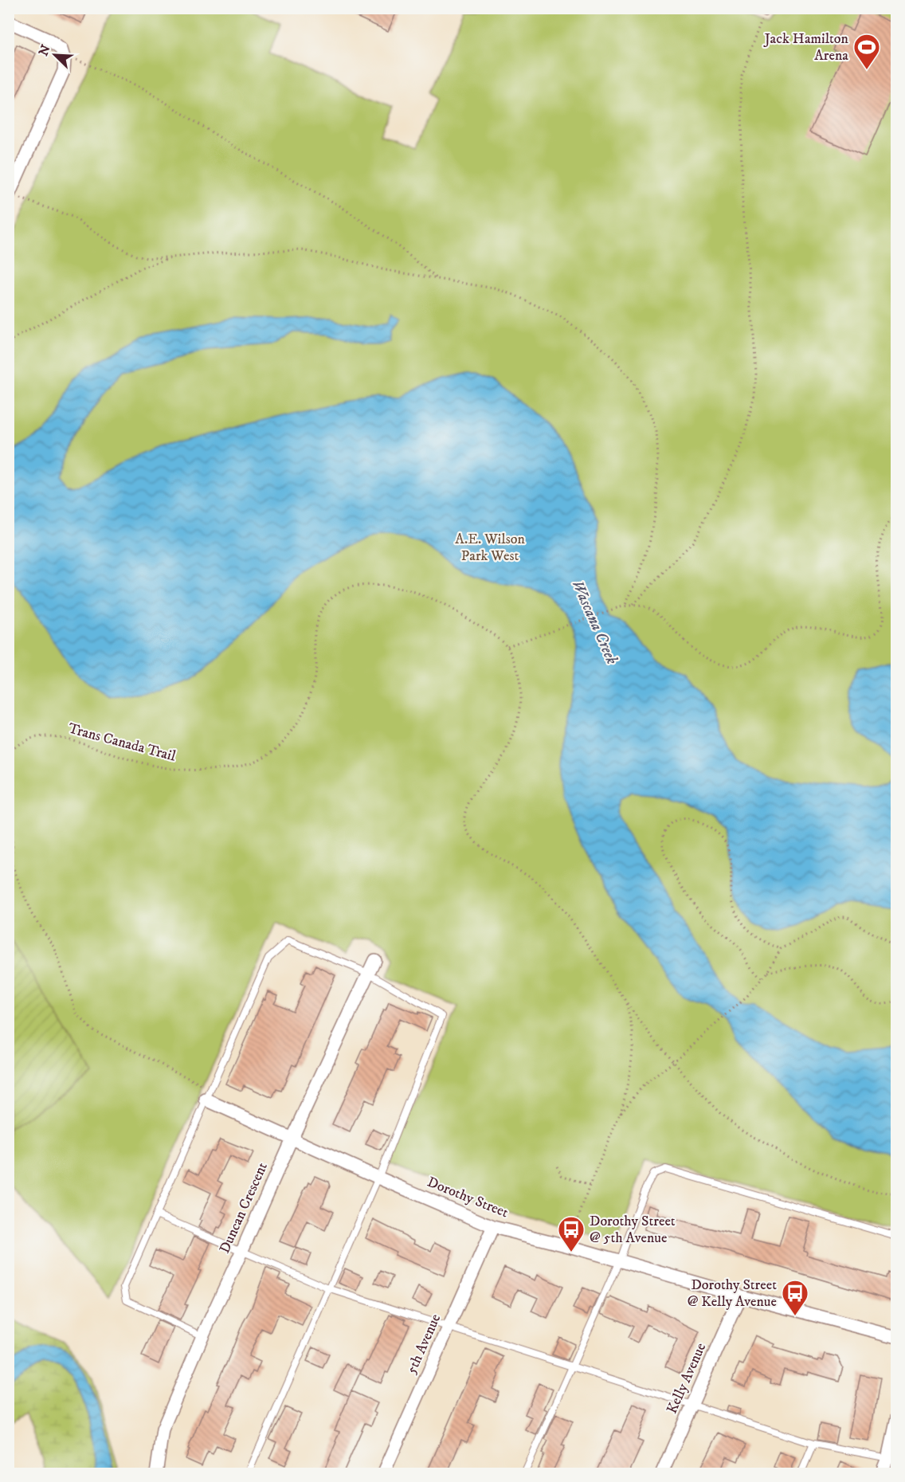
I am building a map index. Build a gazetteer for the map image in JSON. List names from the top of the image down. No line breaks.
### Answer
{"streets":{"street":["Dorothy Street","Duncan Crescent","5th Avenue","Kelly Avenue"],"path":["Trans Canada Trail"]},"crossings":[["Dorothy Street","Duncan Crescent"],["Dorothy Street","5th Avenue"],["Dorothy Street","Kelly Avenue"]],"water":["Wascana Creek"],"parks":["A.E. Wilson Park West"],"places":{"sports":["Jack Hamilton Arena"],"bus stop":["Dorothy Street @ 5th Avenue","Dorothy Street @ Kelly Avenue"]},"north":"top left"}
